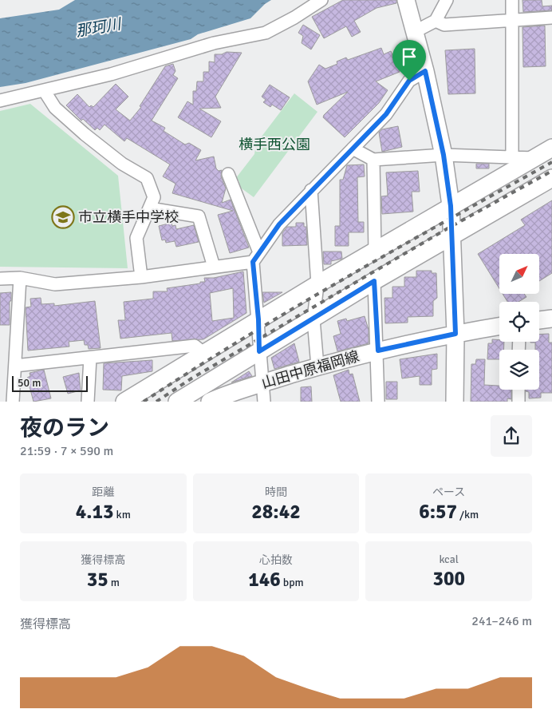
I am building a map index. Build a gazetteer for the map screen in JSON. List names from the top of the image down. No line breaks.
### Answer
{"streets":{"street":["山田中原福岡線"]},"water":["那珂川"],"parks":["横手西公園"],"places":{"school or university":["市立横手中学校"]},"scale_bar":"50 m","north":"top right","page":{"scale":"50 m","heading":["夜のラン","21:59 · 7 × 590 m"],"stats":[["距離","4.13 km"],["時間","28:42"],["ペース","6:57 /km"],["獲得標高","35 m"],["心拍数","146 bpm"],["kcal","300"]],"chart":["獲得標高","241–246 m"]}}
